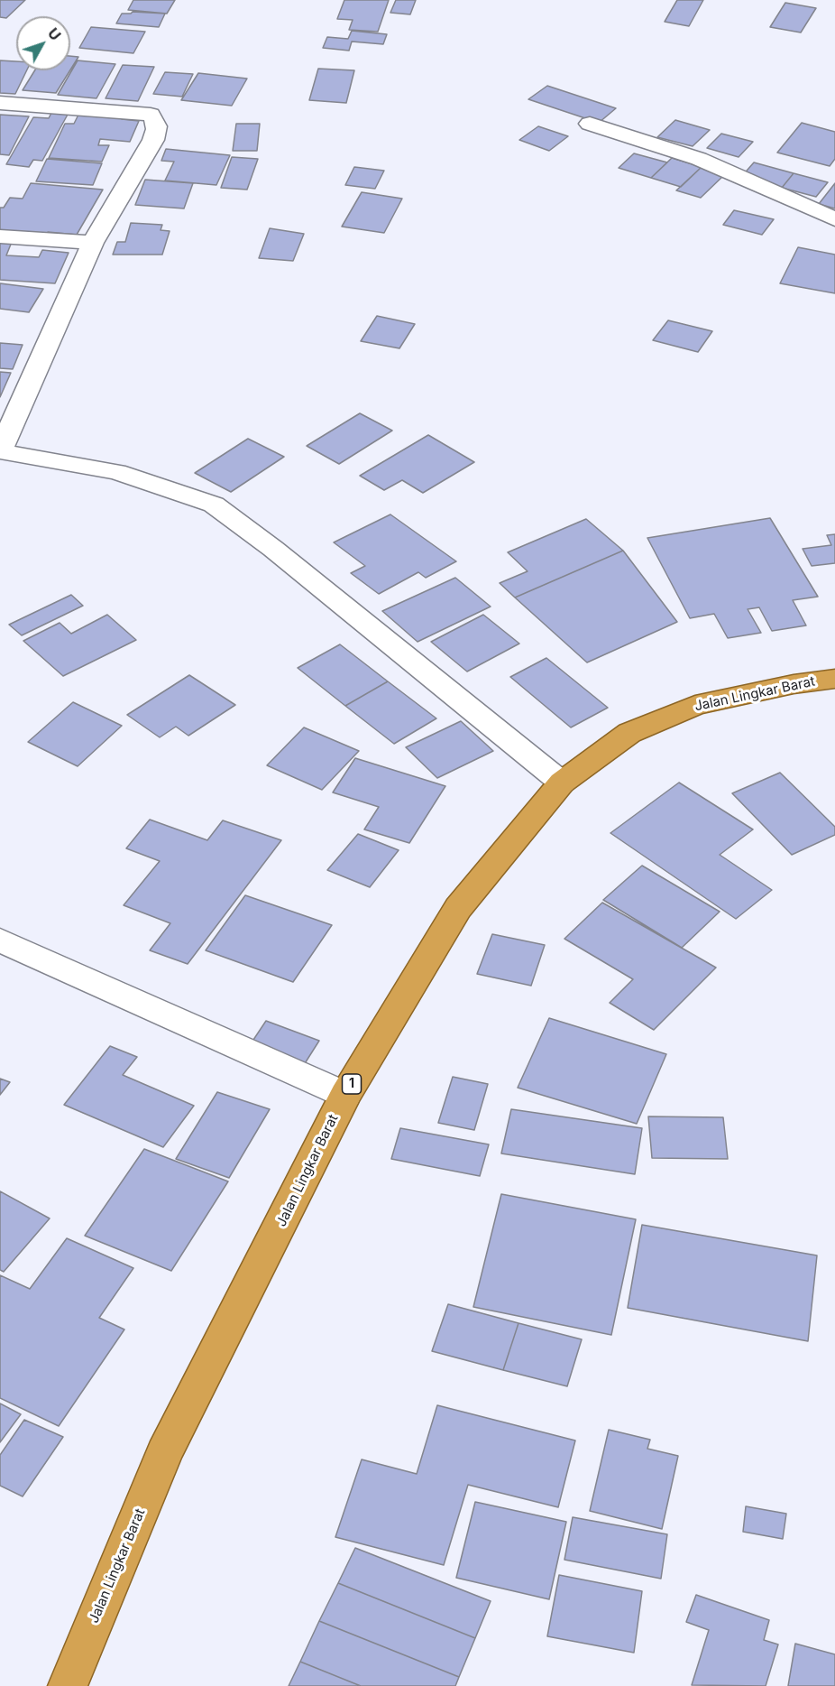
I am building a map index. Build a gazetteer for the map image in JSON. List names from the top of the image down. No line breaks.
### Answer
{"streets":{"highway":["Jalan Lingkar Barat","1"]},"north":"top right"}
